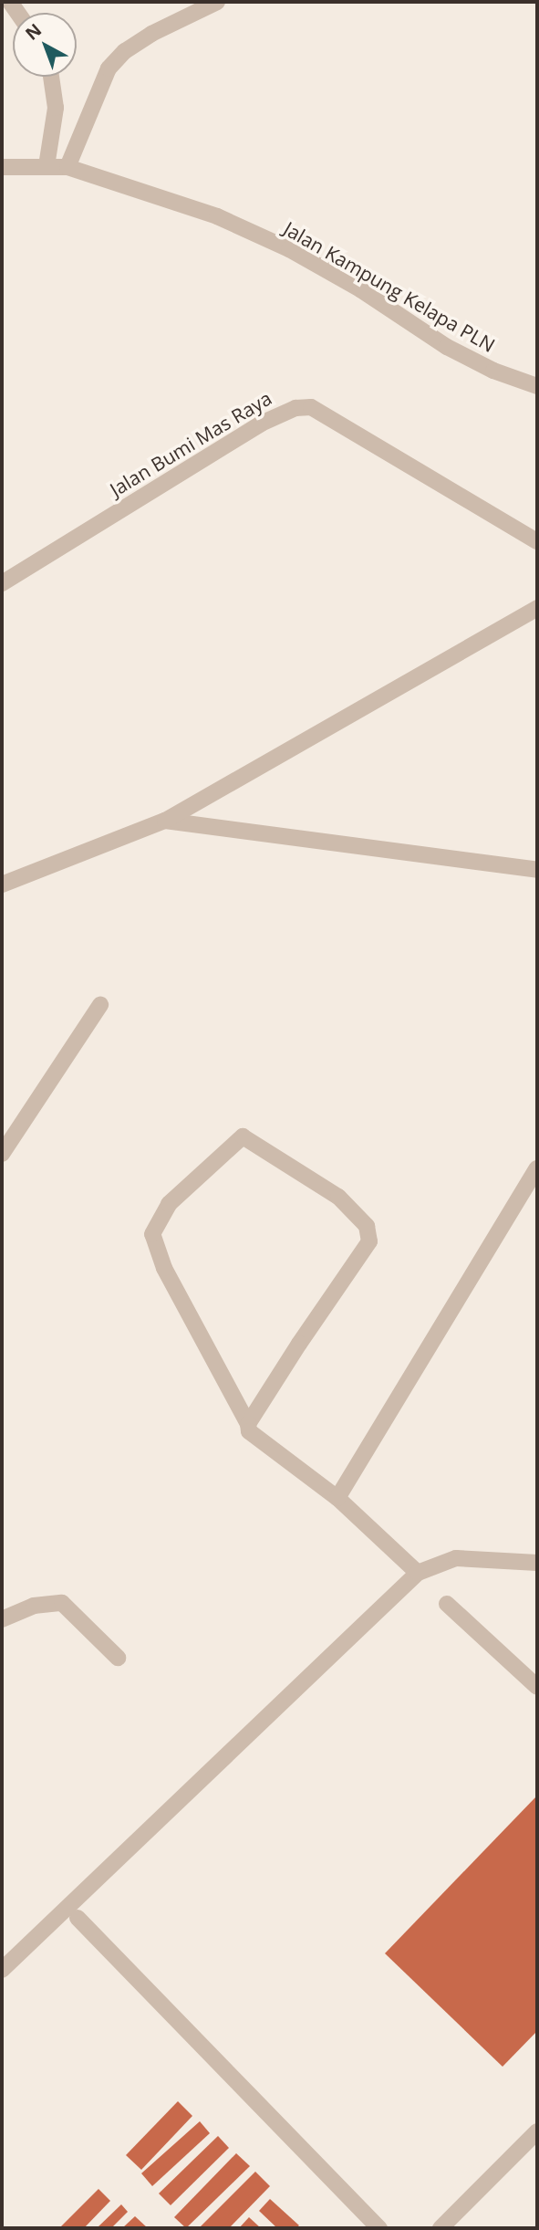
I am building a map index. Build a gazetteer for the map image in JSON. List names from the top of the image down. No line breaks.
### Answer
{"streets":{"street":["Jalan Kampung Kelapa PLN","Jalan Bumi Mas Raya"]},"north":"top left"}
